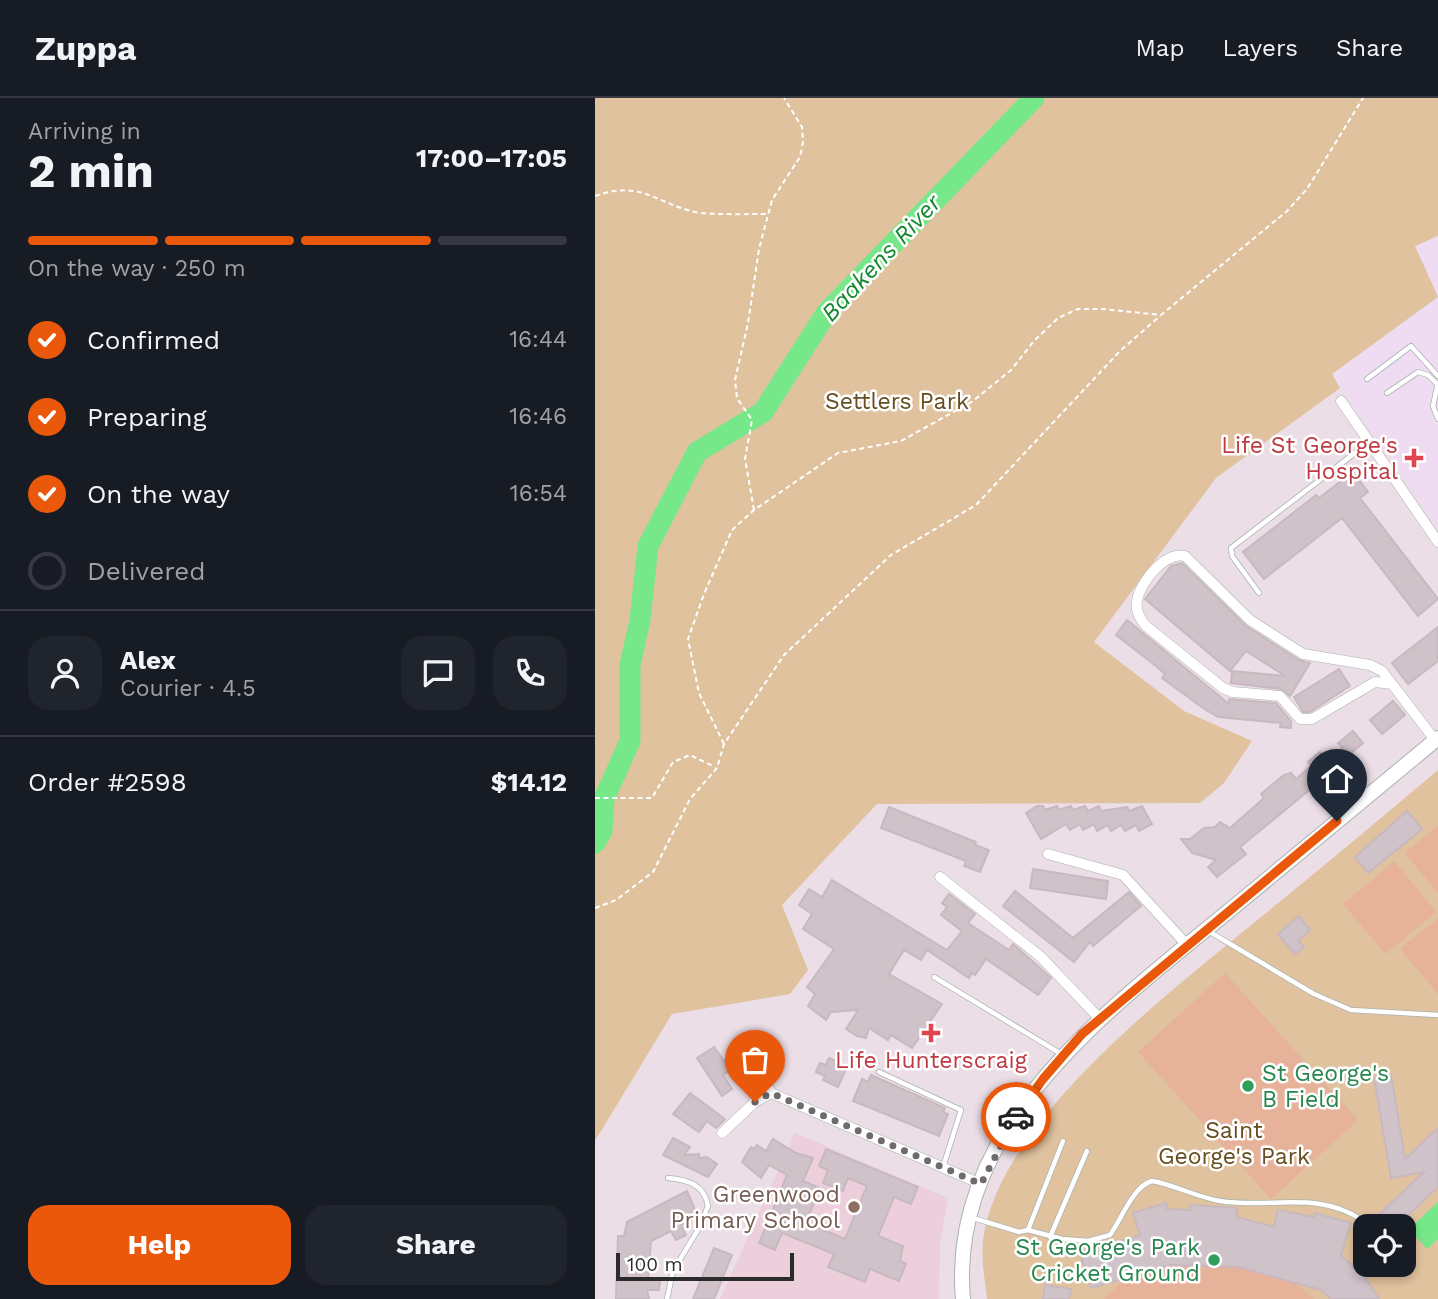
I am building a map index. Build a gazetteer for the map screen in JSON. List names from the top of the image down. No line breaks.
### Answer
{"water":["Baakens River"],"parks":["Settlers Park","Saint George's Park"],"places":{"health":["Life St George's Hospital","Life Hunterscraig"],"other":["St George's B Field","Greenwood Primary School","St George's Park Cricket Ground"]},"scale_bar":"100 m","page":{"header":"Zuppa","nav":["Map","Layers","Share"],"heading":["2 min","Arriving in","17:00–17:05"],"panel":["Alex","Courier · 4.5","Order #2598","$14.12"],"bar":"On the way · 250 m","list":[["Confirmed","16:44"],["Preparing","16:46"],["On the way","16:54"],"Delivered"],"buttons":["Help","Share"],"scale":"100 m"}}
